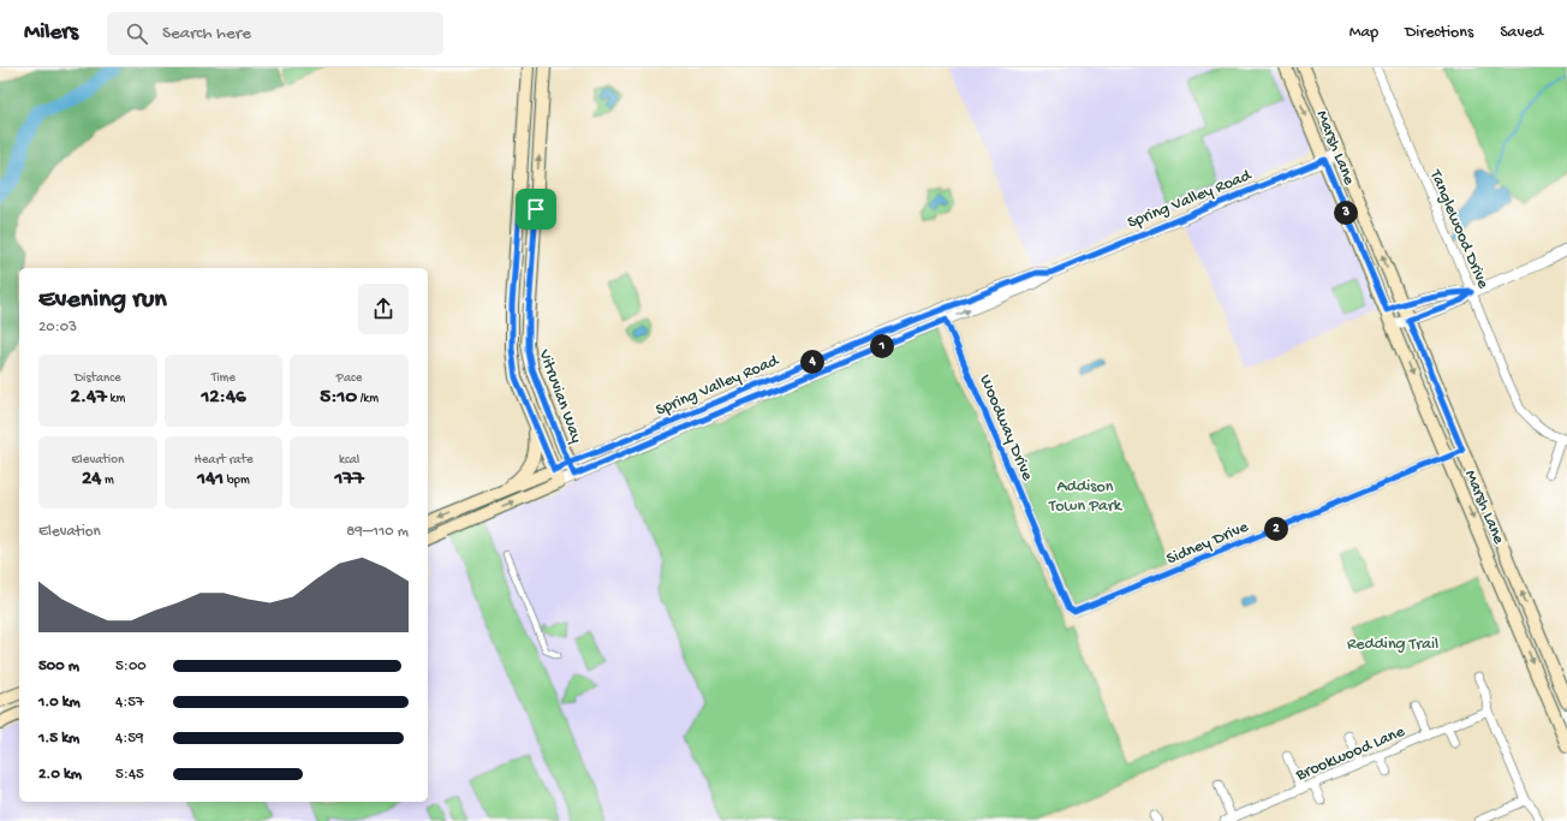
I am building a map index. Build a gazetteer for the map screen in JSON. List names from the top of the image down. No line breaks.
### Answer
{"streets":{"main road":["Marsh Lane","Spring Valley Road","Vitruvian Way"],"street":["Tanglewood Drive","Woodway Drive","Sidney Drive","Brookwood Lane"]},"crossings":[["Marsh Lane","Spring Valley Road"],["Marsh Lane","Sidney Drive"],["Spring Valley Road","Vitruvian Way"],["Spring Valley Road","Woodway Drive"],["Woodway Drive","Sidney Drive"]],"parks":["Addison Town Park","Redding Trail"],"page":{"header":"Milers","search":"Search here","nav":["Map","Directions","Saved"],"pins":["3","1","4","2"],"heading":["Evening run","20:03"],"stats":[["Distance","2.47 km"],["Time","12:46"],["Pace","5:10 /km"],["Elevation","24 m"],["Heart rate","141 bpm"],["kcal","177"]],"chart":["Elevation","89–110 m"],"list":[{"name":"500 m","note":"5:00"},{"name":"1.0 km","note":"4:57"},{"name":"1.5 km","note":"4:59"},{"name":"2.0 km","note":"5:45"}]}}
